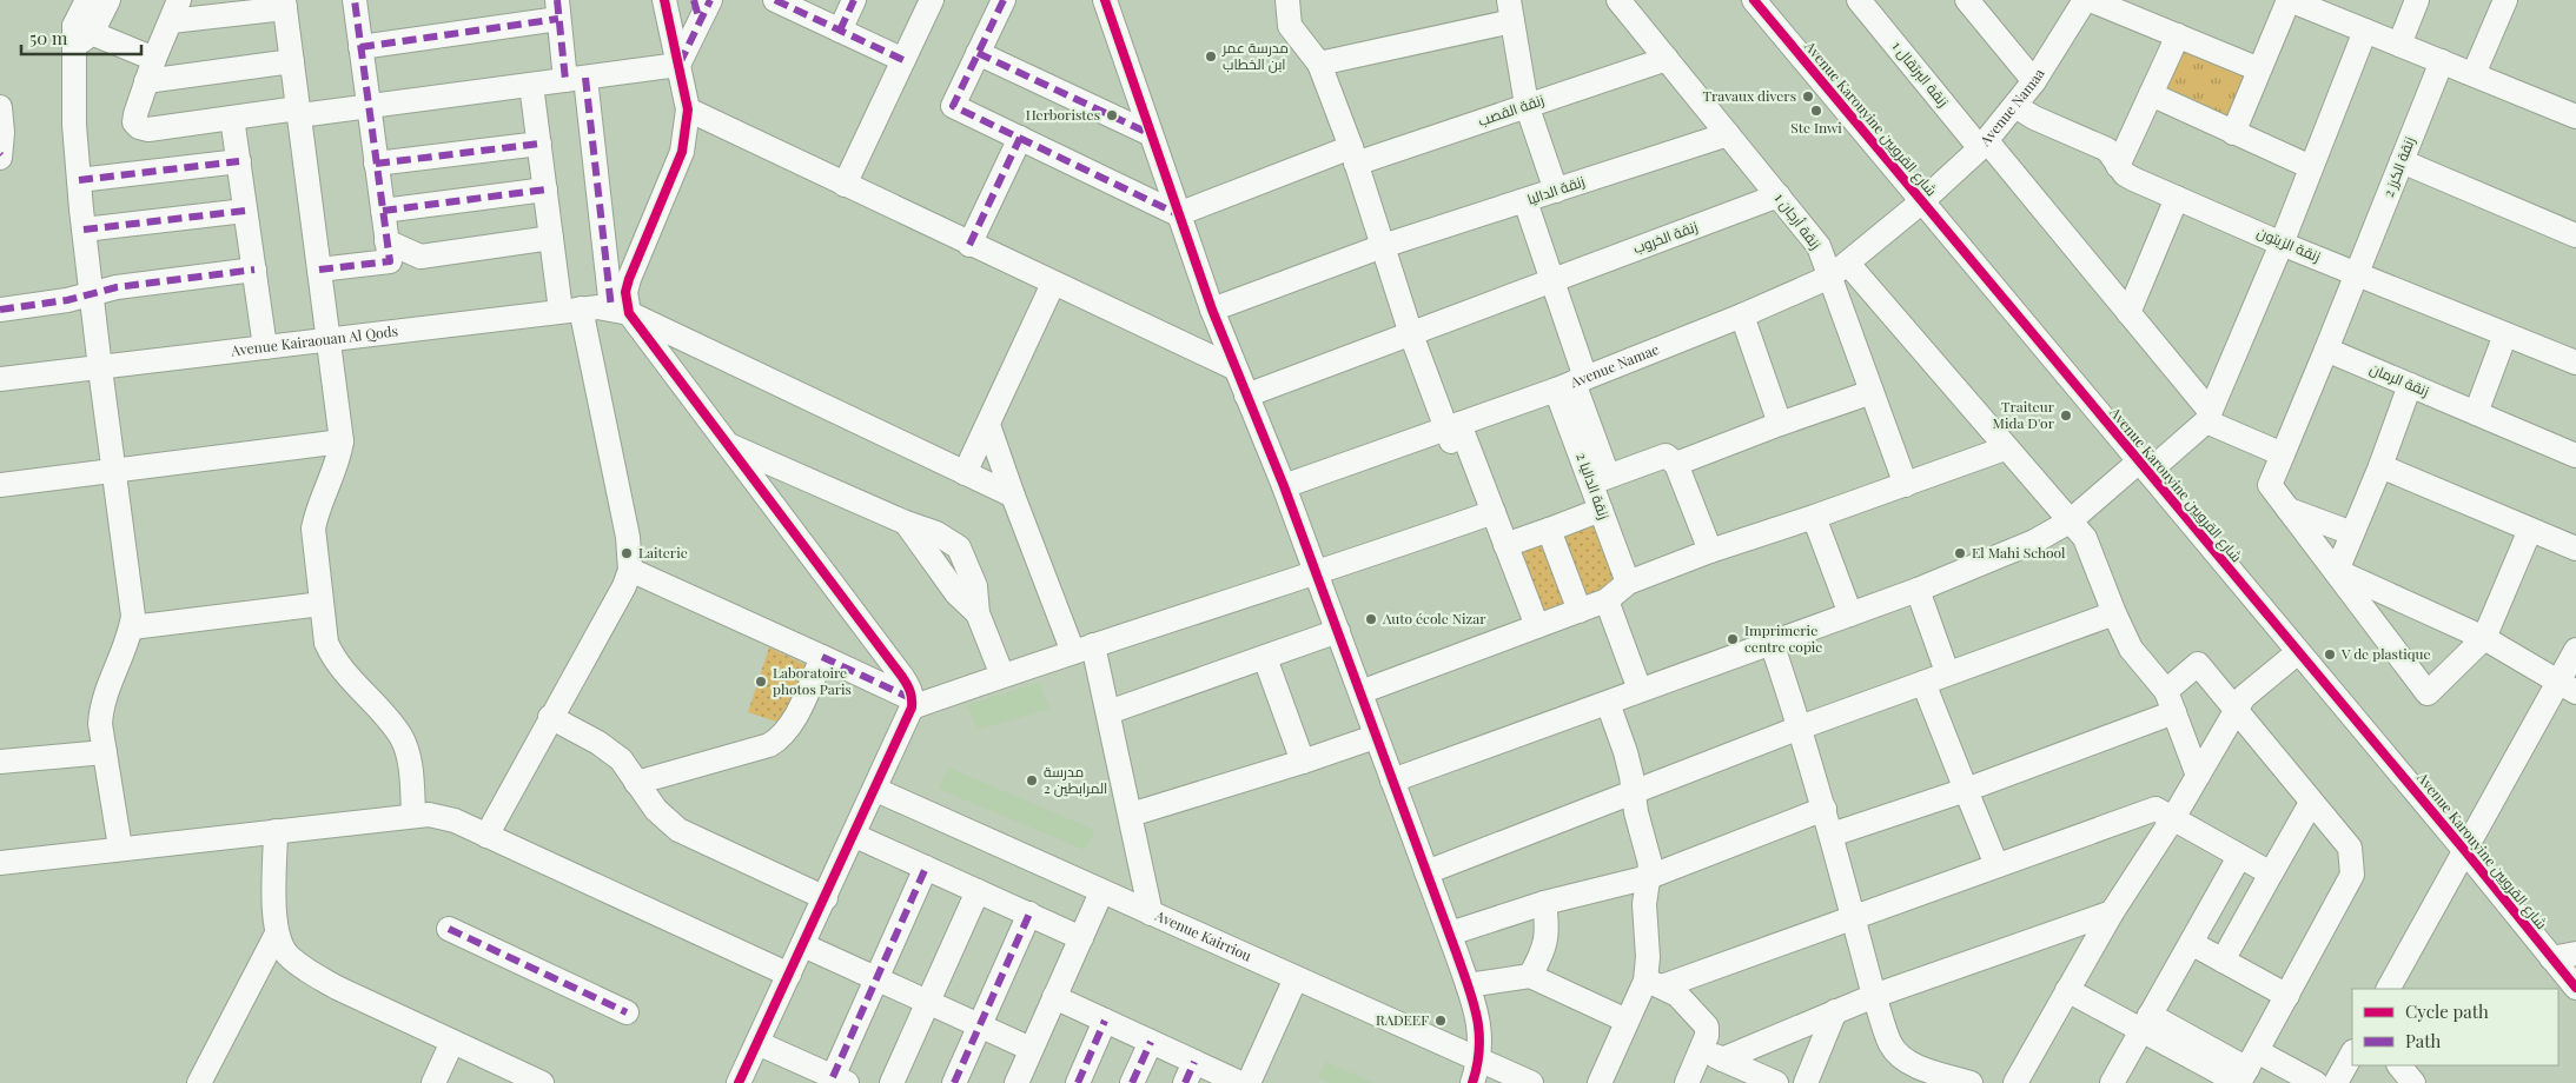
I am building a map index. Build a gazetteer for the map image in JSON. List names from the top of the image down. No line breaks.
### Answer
{"streets":{"street":["زنقة البرتقال 1","Avenue Namaa","زنقة القصب","Avenue Karouyine شارع القرويين","زنقة الكرز 2","زنقة الداليا","زنقة أرجان 1","زنقة الخروب","زنقة الزيتون","Avenue Kairaouan Al Qods","Avenue Namae","زنقة الرمان","زنقة الداليا 2","Avenue Kairriou"]},"crossings":[["زنقة البرتقال 1","Avenue Namaa"],["Avenue Namaa","Avenue Karouyine شارع القرويين"],["Avenue Namaa","زنقة الزيتون"],["Avenue Namaa","Avenue Namae"],["زنقة القصب","زنقة أرجان 1"],["Avenue Karouyine شارع القرويين","Avenue Namae"],["زنقة الكرز 2","زنقة الزيتون"],["زنقة الكرز 2","زنقة الرمان"],["زنقة الداليا","زنقة أرجان 1"],["زنقة الداليا","زنقة الداليا 2"],["زنقة أرجان 1","زنقة الخروب"],["زنقة أرجان 1","Avenue Namae"],["زنقة الخروب","زنقة الداليا 2"],["Avenue Namae","زنقة الداليا 2"]],"places":["مدرسة عمر ابن الخطاب","Travaux divers","Ste Inwi","Herboristes","Traiteur Mida D'or","Laiterie","El Mahi School","Auto école Nizar","Imprimerie centre copie","V de plastique","Laboratoire photos Paris","مدرسة المرابطين 2","RADEEF"],"legend":["Cycle path","Path"],"scale_bar":"50 m"}
